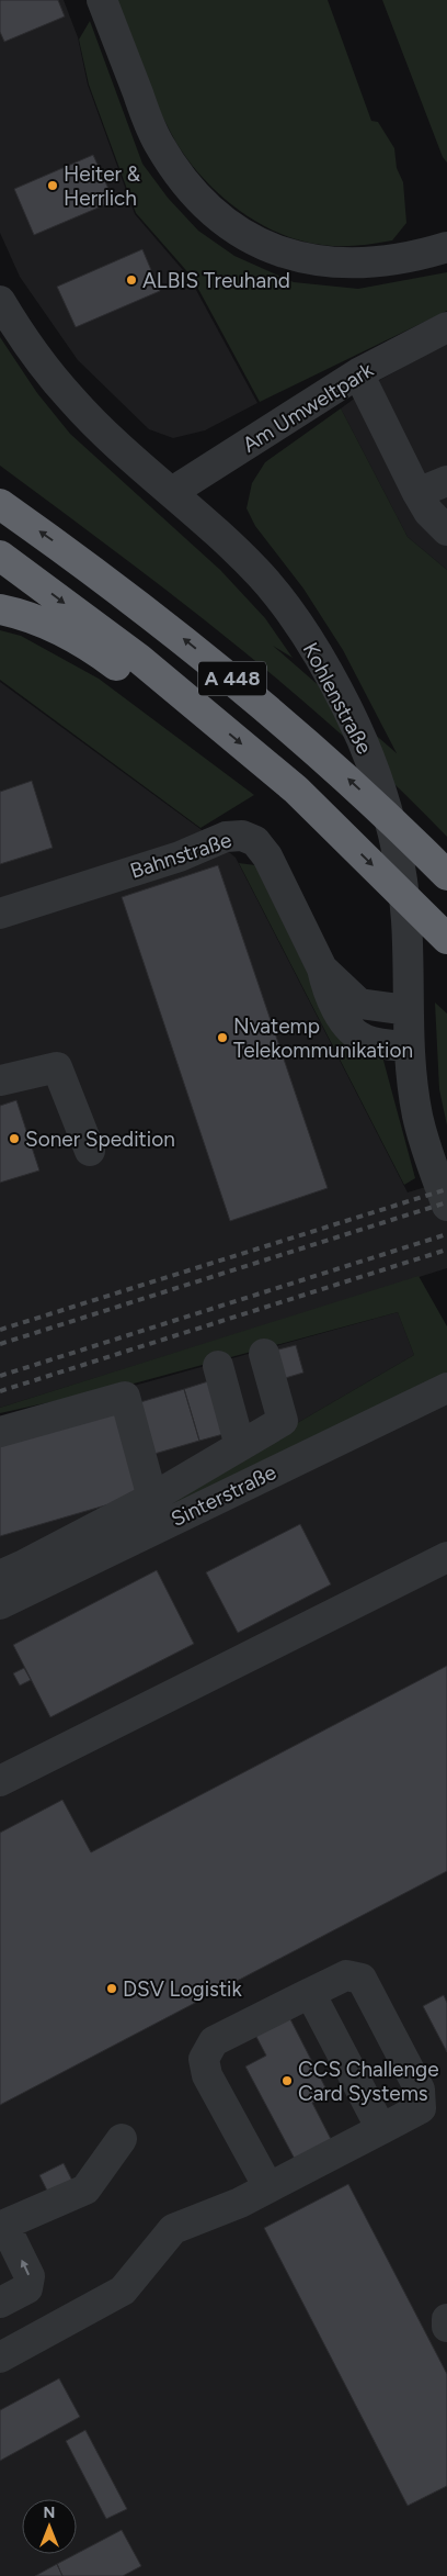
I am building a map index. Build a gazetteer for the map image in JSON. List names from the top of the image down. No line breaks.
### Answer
{"streets":{"highway":["A 448"],"street":["Am Umweltpark","Kohlenstraße","Bahnstraße","Sinterstraße"]},"crossings":[["Am Umweltpark","Kohlenstraße"],["Kohlenstraße","Bahnstraße"]],"places":["Heiter & Herrlich","ALBIS Treuhand","Nvatemp Telekommunikation","Soner Spedition","DSV Logistik","CCS Challenge Card Systems"],"north":"top"}
